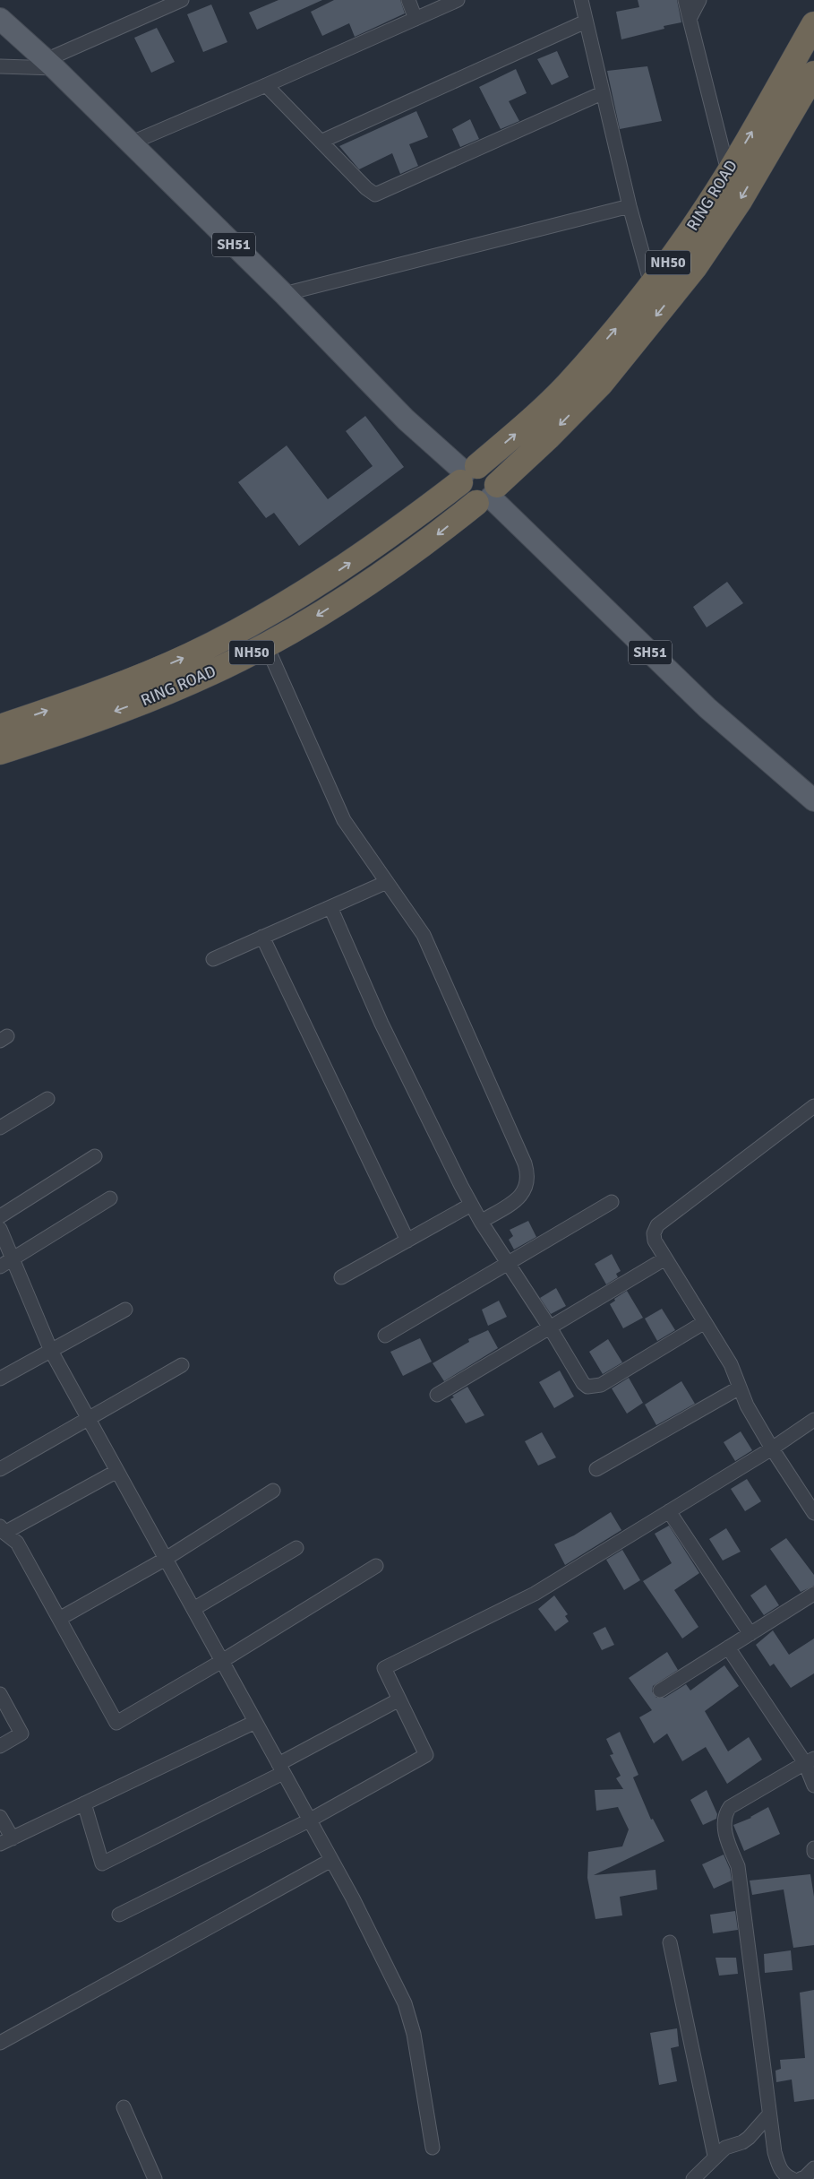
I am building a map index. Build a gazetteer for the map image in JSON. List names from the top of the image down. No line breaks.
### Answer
{"streets":{"highway":["RING ROAD","NH50"],"main road":["SH51"]},"crossings":[["RING ROAD","SH51"]]}
